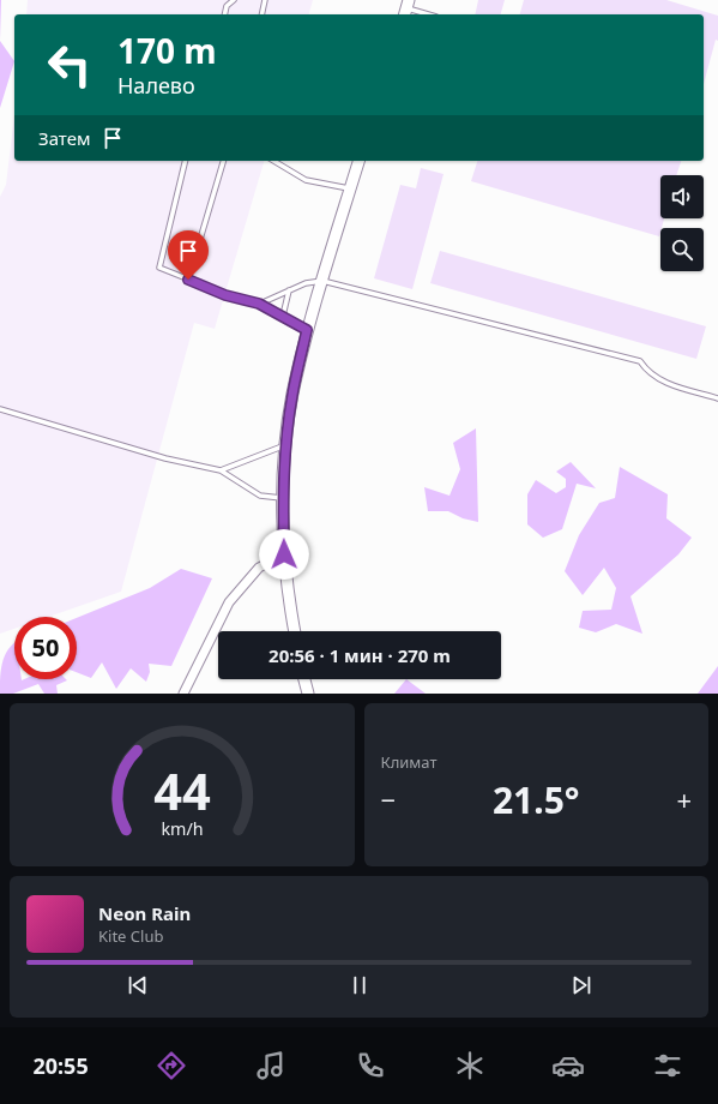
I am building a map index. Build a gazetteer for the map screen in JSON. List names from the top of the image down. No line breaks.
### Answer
{"page":{"turn":["170 m","Налево"],"then":"Затем","limit":"50","trip":"20:56 · 1 мин · 270 m","tile":"Климат","heat":["−","21.5°","+"],"song":["Neon Rain","Kite Club"],"tabs":"20:55","gauge":["44","km/h"]}}
